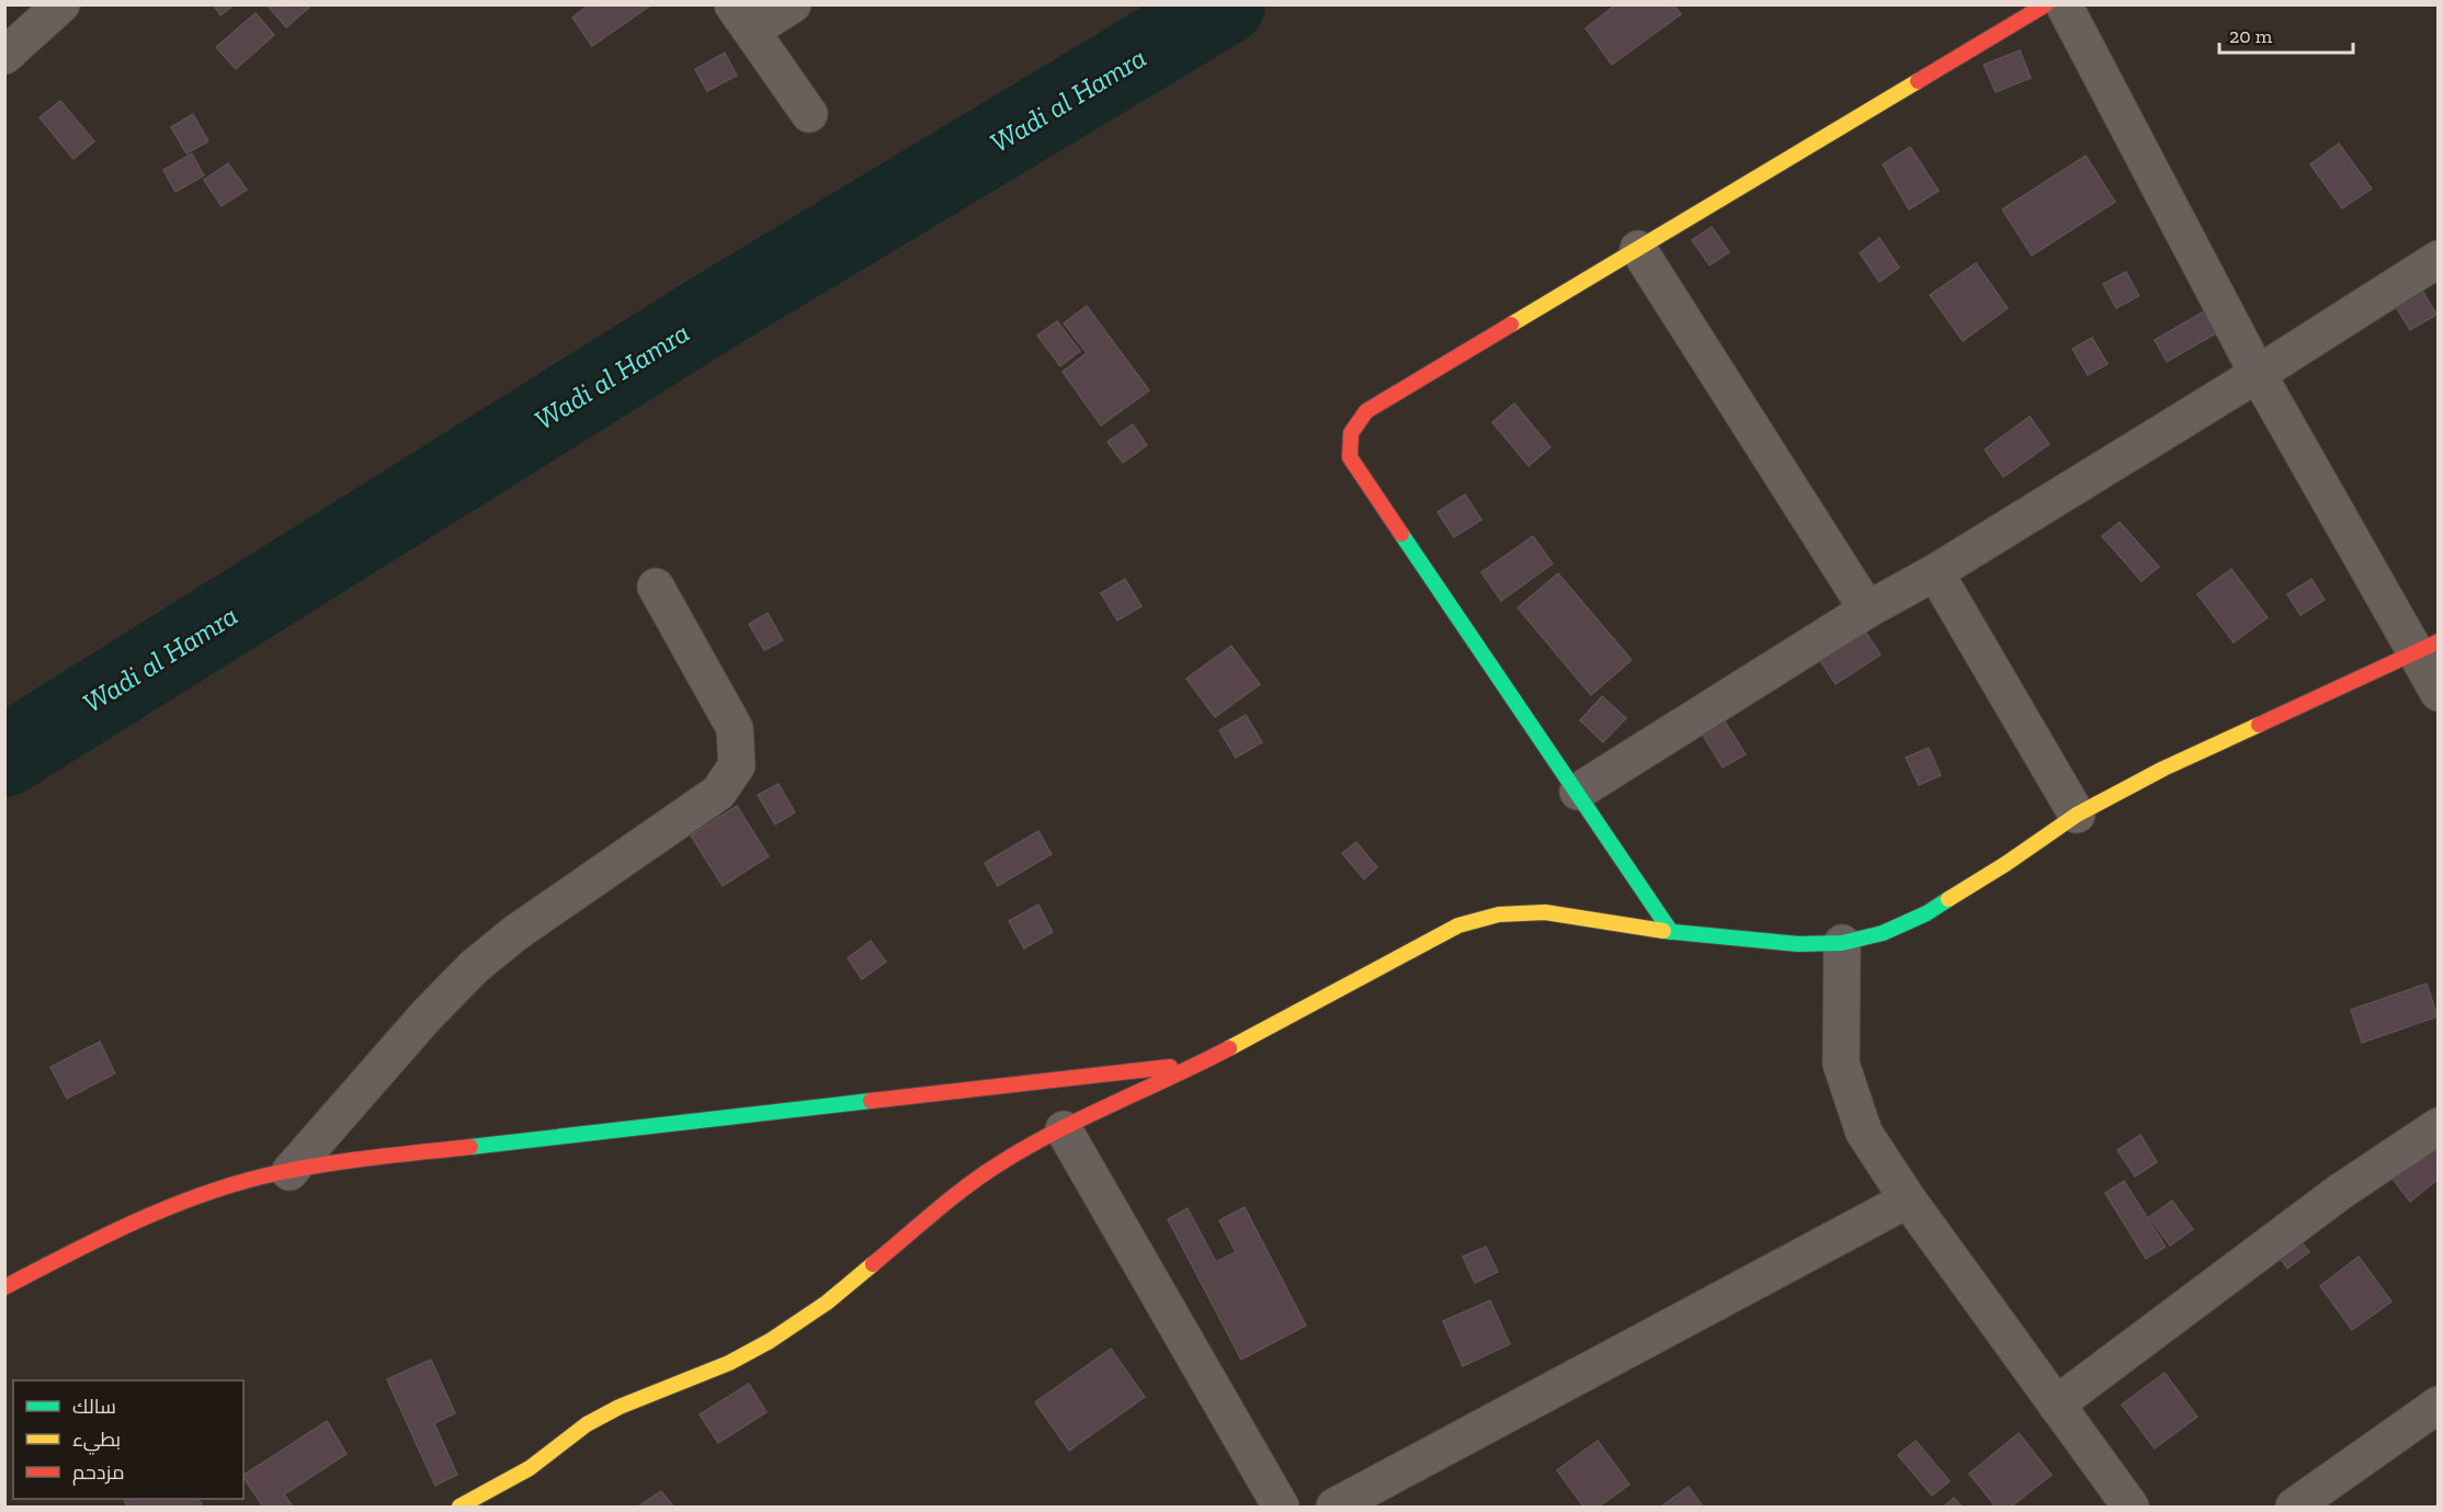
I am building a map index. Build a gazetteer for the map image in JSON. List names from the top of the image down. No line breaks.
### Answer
{"water":["Wadi al Hamra"],"legend":["سالك","بطيء","مزدحم"],"scale_bar":"20 m"}
